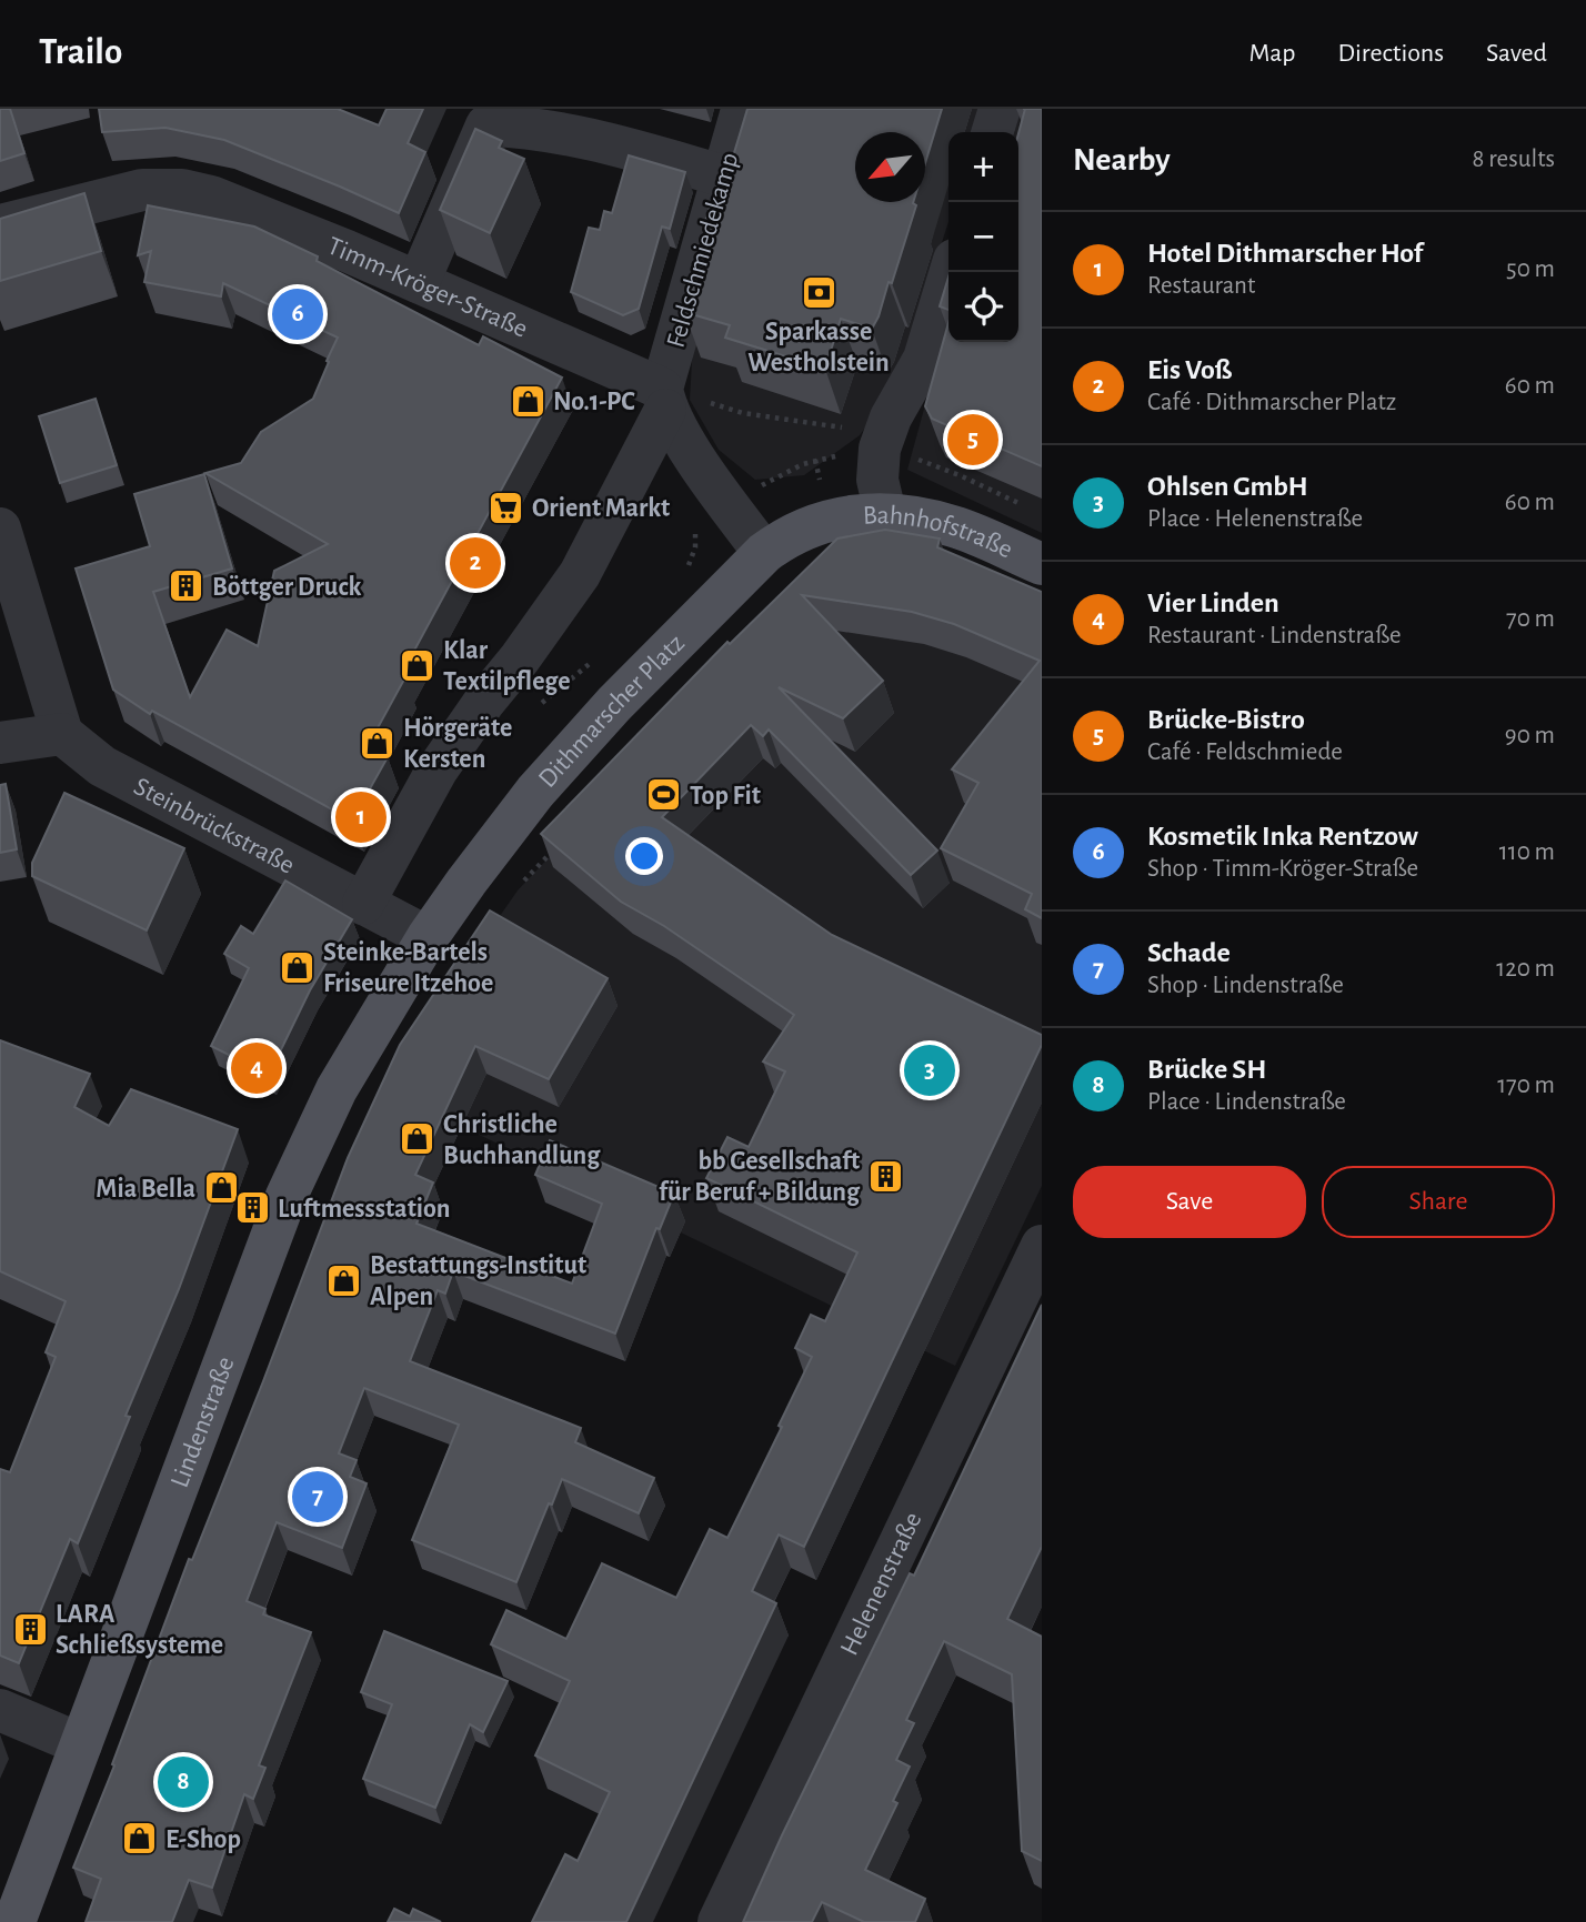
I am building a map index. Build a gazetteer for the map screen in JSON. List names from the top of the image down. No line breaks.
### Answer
{"streets":{"main road":["Bahnhofstraße","Dithmarscher Platz","Lindenstraße"],"street":["Feldschmiedekamp","Timm-Kröger-Straße","Steinbrückstraße","Helenenstraße"]},"crossings":[["Feldschmiedekamp","Timm-Kröger-Straße"],["Feldschmiedekamp","Steinbrückstraße"],["Bahnhofstraße","Dithmarscher Platz"],["Dithmarscher Platz","Steinbrückstraße"],["Dithmarscher Platz","Lindenstraße"],["Steinbrückstraße","Lindenstraße"]],"places":{"bank":["Sparkasse Westholstein"],"shop":["No.1-PC","Klar Textilpflege","Hörgeräte Kersten","Steinke-Bartels Friseure Itzehoe","Christliche Buchhandlung","Mia Bella","Bestattungs-Institut Alpen","E-Shop"],"supermarket":["Orient Markt"],"building":["Böttger Druck","bb Gesellschaft für Beruf + Bildung","Luftmessstation","LARA Schließsysteme"],"sports":["Top Fit"]},"north":"bottom left","page":{"header":"Trailo","nav":["Map","Directions","Saved"],"heading":["Nearby","8 results"],"map_buttons":["+","−"],"list":[{"mark":"1","name":"Hotel Dithmarscher Hof","note":"Restaurant","value":"50 m"},{"mark":"2","name":"Eis Voß","note":"Café · Dithmarscher Platz","value":"60 m"},{"mark":"3","name":"Ohlsen GmbH","note":"Place · Helenenstraße","value":"60 m"},{"mark":"4","name":"Vier Linden","note":"Restaurant · Lindenstraße","value":"70 m"},{"mark":"5","name":"Brücke-Bistro","note":"Café · Feldschmiede","value":"90 m"},{"mark":"6","name":"Kosmetik Inka Rentzow","note":"Shop · Timm-Kröger-Straße","value":"110 m"},{"mark":"7","name":"Schade","note":"Shop · Lindenstraße","value":"120 m"},{"mark":"8","name":"Brücke SH","note":"Place · Lindenstraße","value":"170 m"}],"pins":["6","5","2","1","4","3","7","8"],"buttons":["Save","Share"]}}
